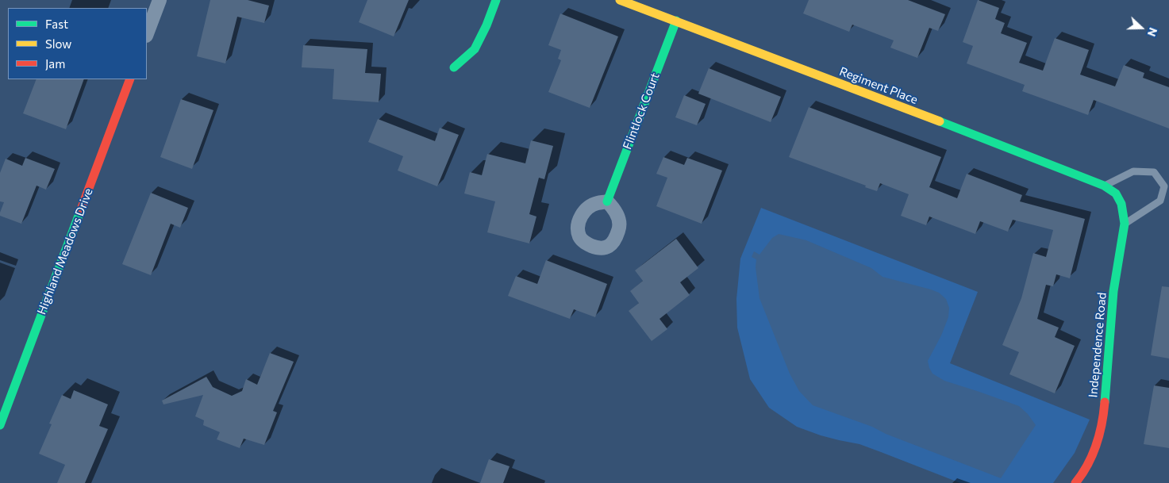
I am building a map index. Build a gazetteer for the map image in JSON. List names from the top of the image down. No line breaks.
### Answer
{"streets":{"street":["Regiment Place","Flintlock Court","Highland Meadows Drive","Independence Road"]},"crossings":[["Regiment Place","Flintlock Court"],["Regiment Place","Independence Road"]],"legend":["Fast","Slow","Jam"],"north":"right"}
